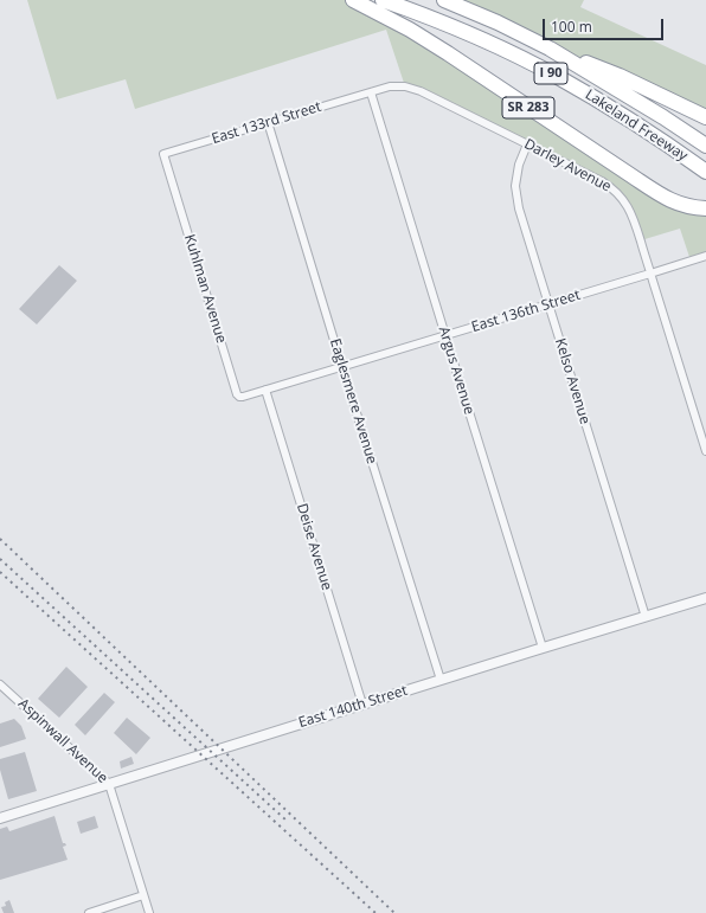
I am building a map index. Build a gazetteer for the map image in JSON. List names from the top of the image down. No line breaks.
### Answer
{"streets":{"highway":["I 90","SR 283","Lakeland Freeway"],"street":["East 133rd Street","Darley Avenue","Kuhlman Avenue","East 136th Street","Argus Avenue","Kelso Avenue","Eaglesmere Avenue","Deise Avenue","East 140th Street","Aspinwall Avenue"]},"crossings":[["East 133rd Street","Darley Avenue"],["East 133rd Street","Kuhlman Avenue"],["East 133rd Street","Argus Avenue"],["East 133rd Street","Eaglesmere Avenue"],["Darley Avenue","East 136th Street"],["Darley Avenue","Argus Avenue"],["Darley Avenue","Kelso Avenue"],["Kuhlman Avenue","East 136th Street"],["Kuhlman Avenue","Deise Avenue"],["East 136th Street","Argus Avenue"],["East 136th Street","Kelso Avenue"],["East 136th Street","Eaglesmere Avenue"],["East 136th Street","Deise Avenue"],["Argus Avenue","East 140th Street"],["Kelso Avenue","East 140th Street"],["Eaglesmere Avenue","East 140th Street"],["Deise Avenue","East 140th Street"],["East 140th Street","Aspinwall Avenue"]],"scale_bar":"100 m"}
